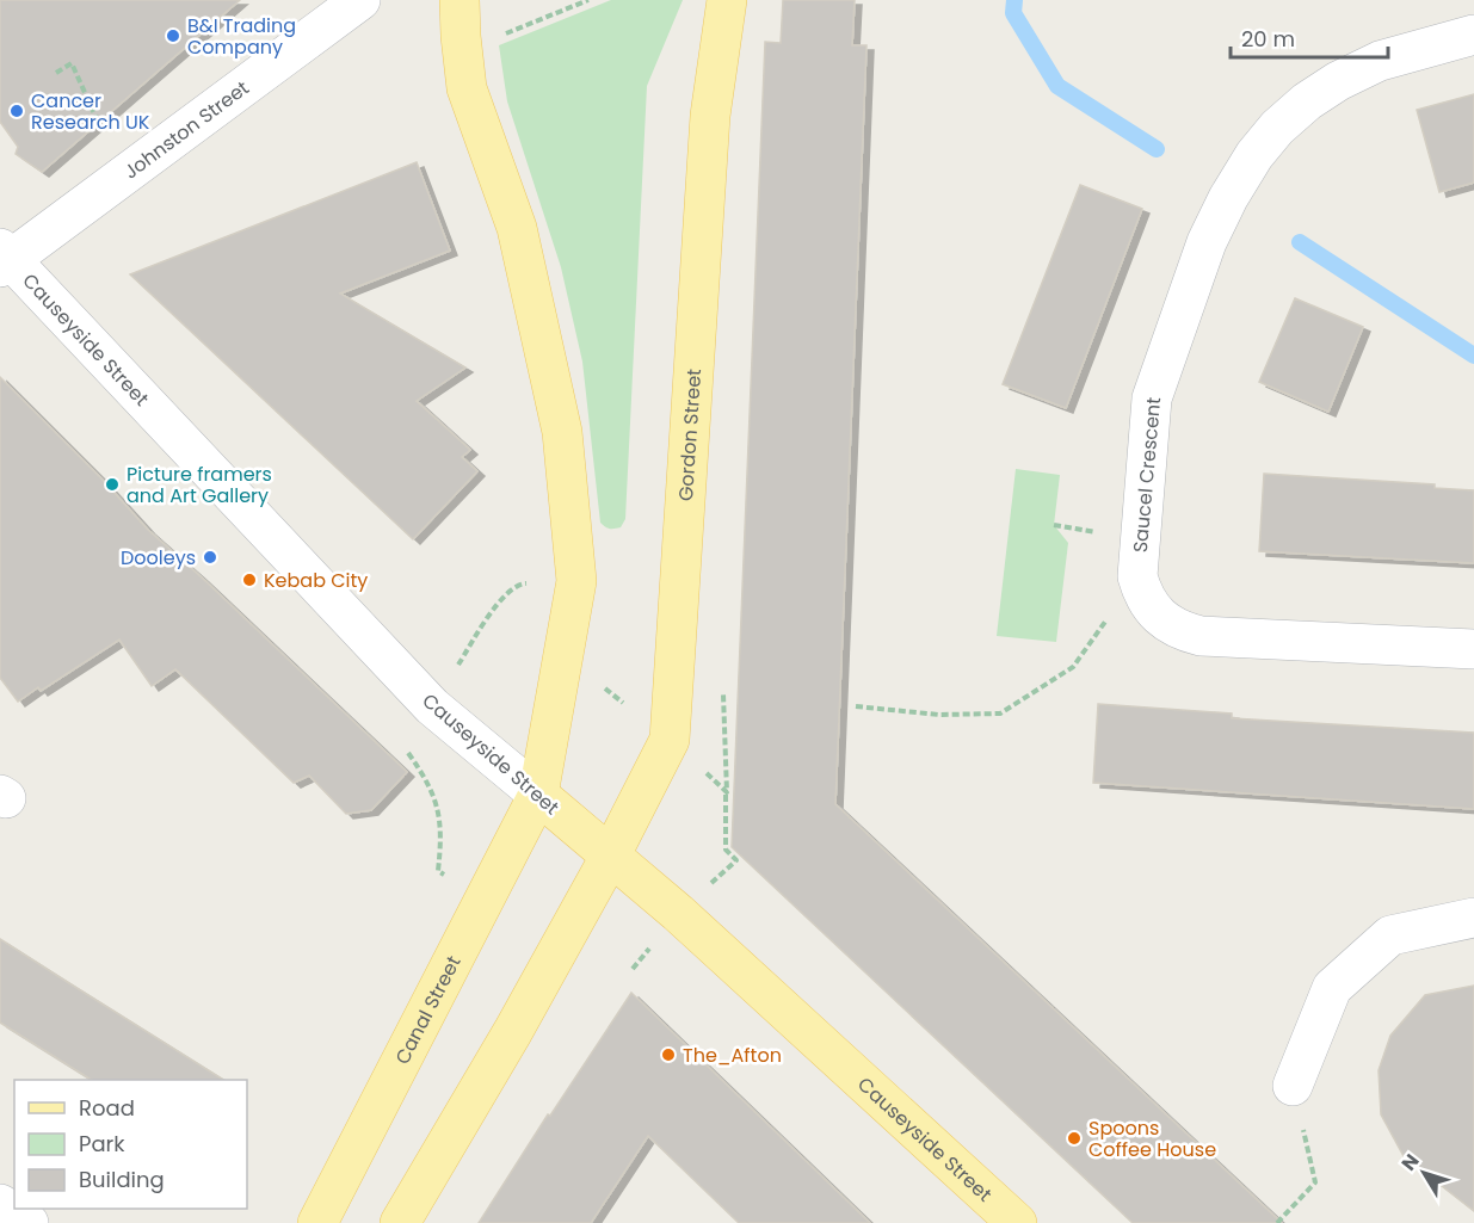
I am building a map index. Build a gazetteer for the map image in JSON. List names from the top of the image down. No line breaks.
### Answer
{"streets":{"main road":["Causeyside Street","Gordon Street","Canal Street"],"street":["Johnston Street","Saucel Crescent"]},"crossings":[["Johnston Street","Causeyside Street"],["Causeyside Street","Gordon Street"],["Causeyside Street","Canal Street"]],"places":["B&I Trading Company","Cancer Research UK","Picture framers and Art Gallery","Dooleys","Kebab City","The_Afton","Spoons Coffee House"],"legend":["Road","Park","Building"],"scale_bar":"20 m","north":"top left"}
